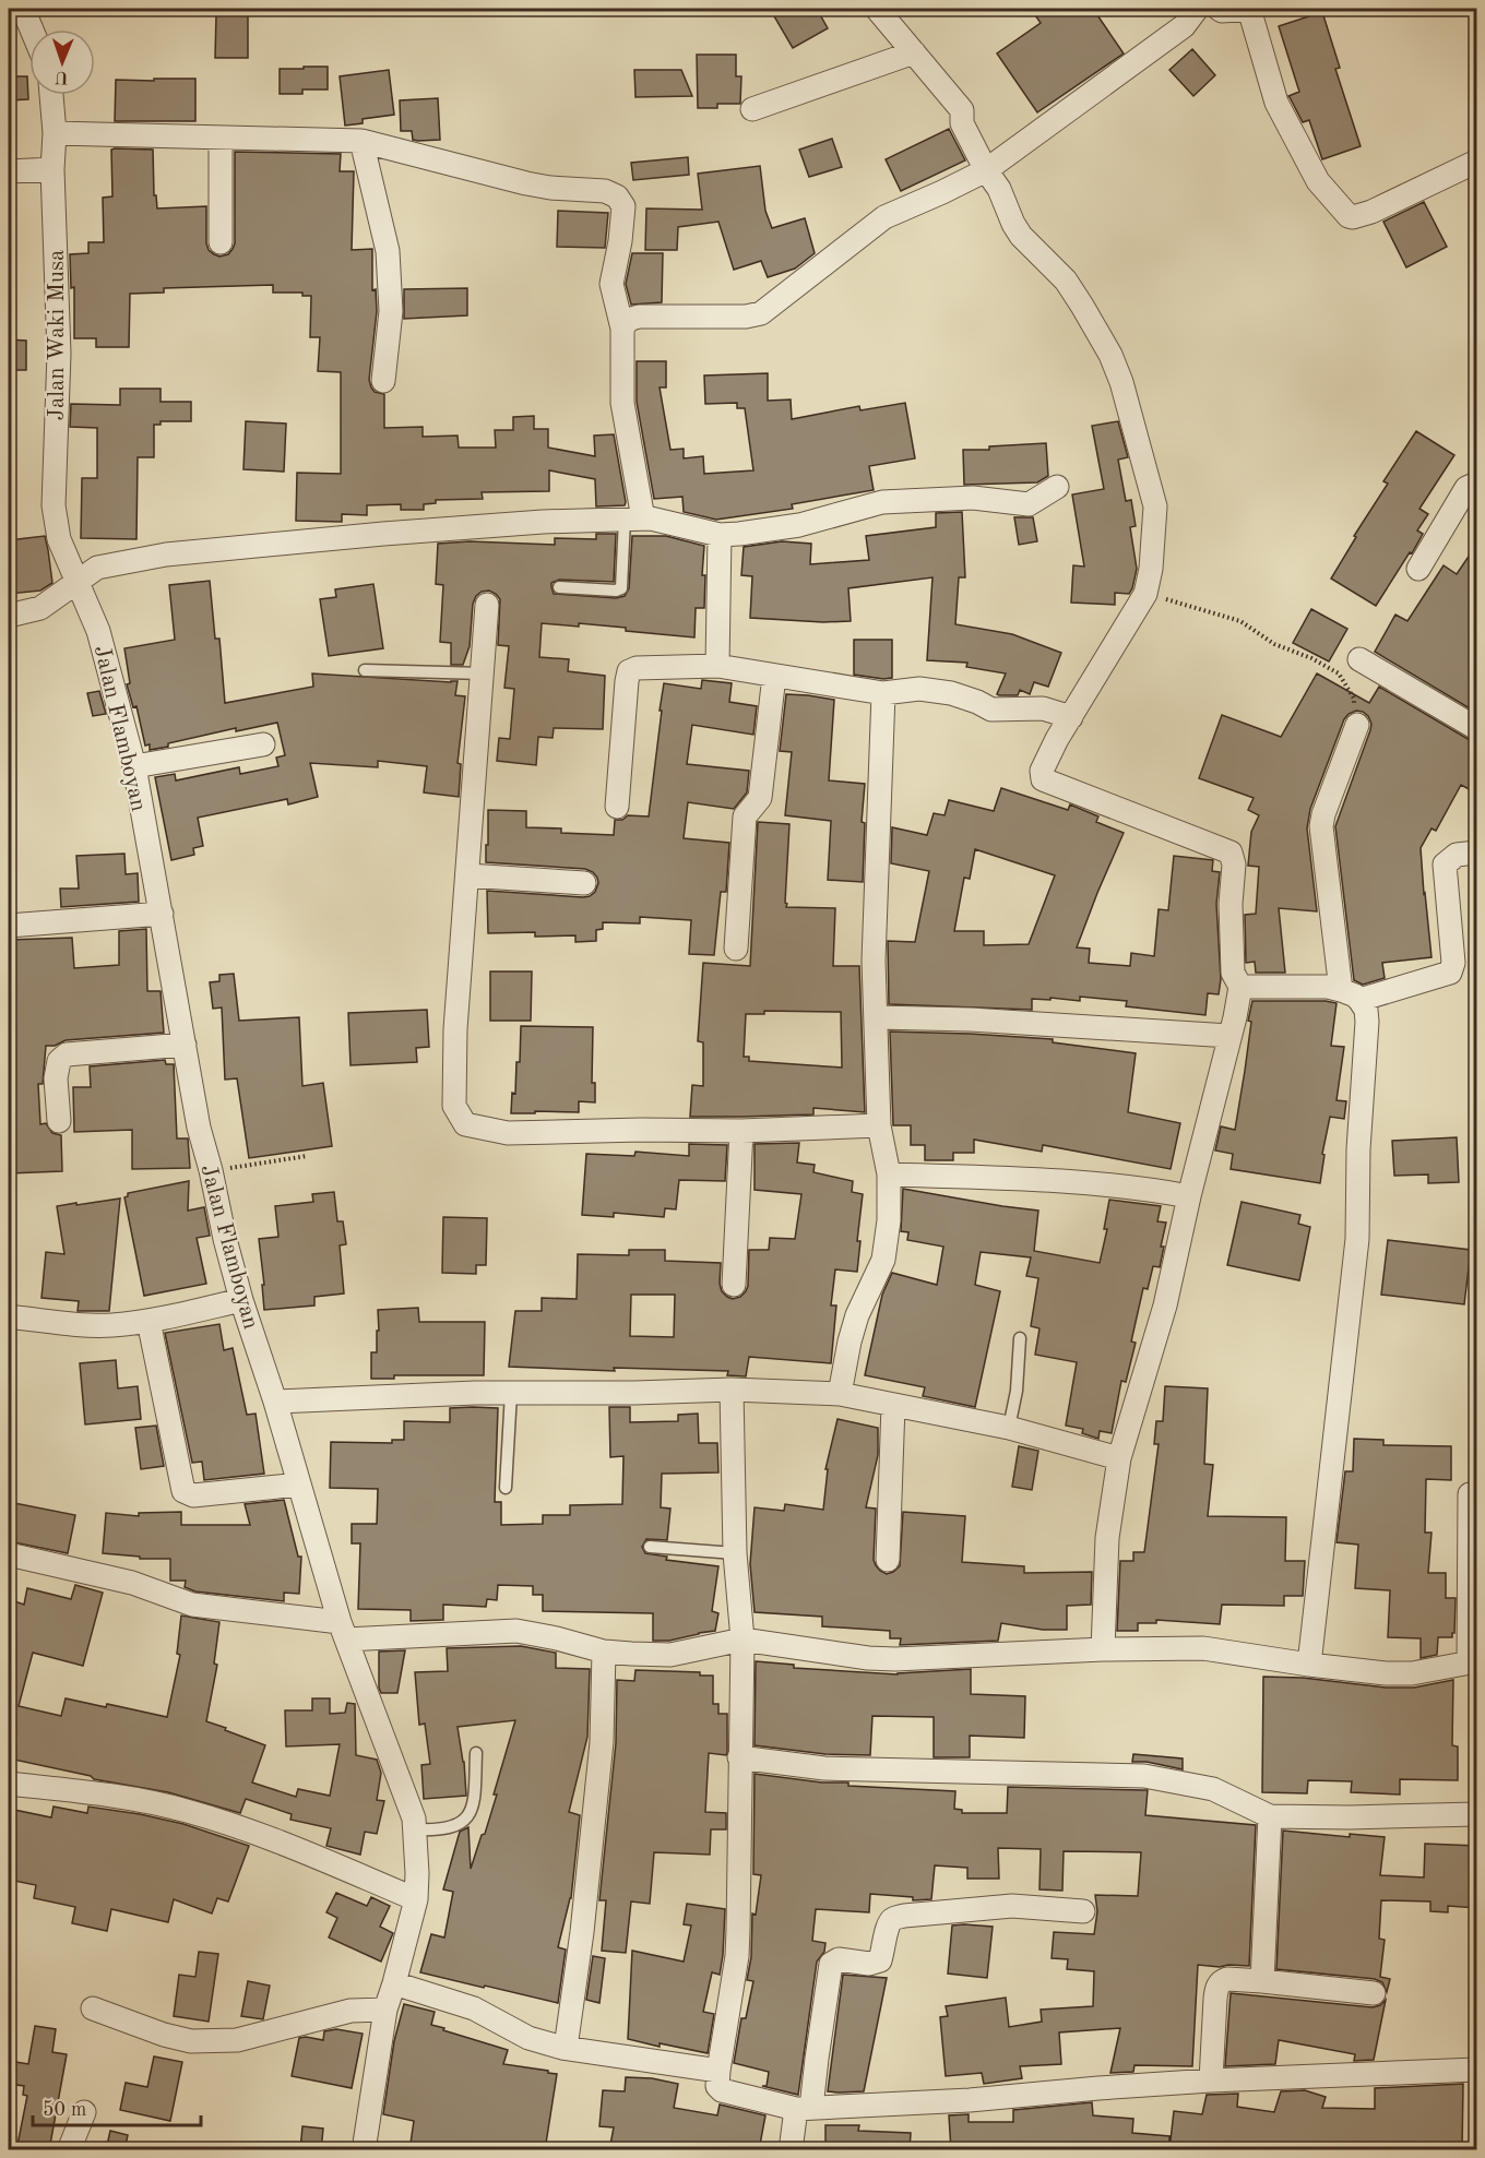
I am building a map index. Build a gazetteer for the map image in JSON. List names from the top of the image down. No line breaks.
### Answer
{"streets":{"street":["Jalan Waki Musa","Jalan Flamboyan"]},"crossings":[["Jalan Waki Musa","Jalan Flamboyan"]],"scale_bar":"50 m","north":"bottom"}
